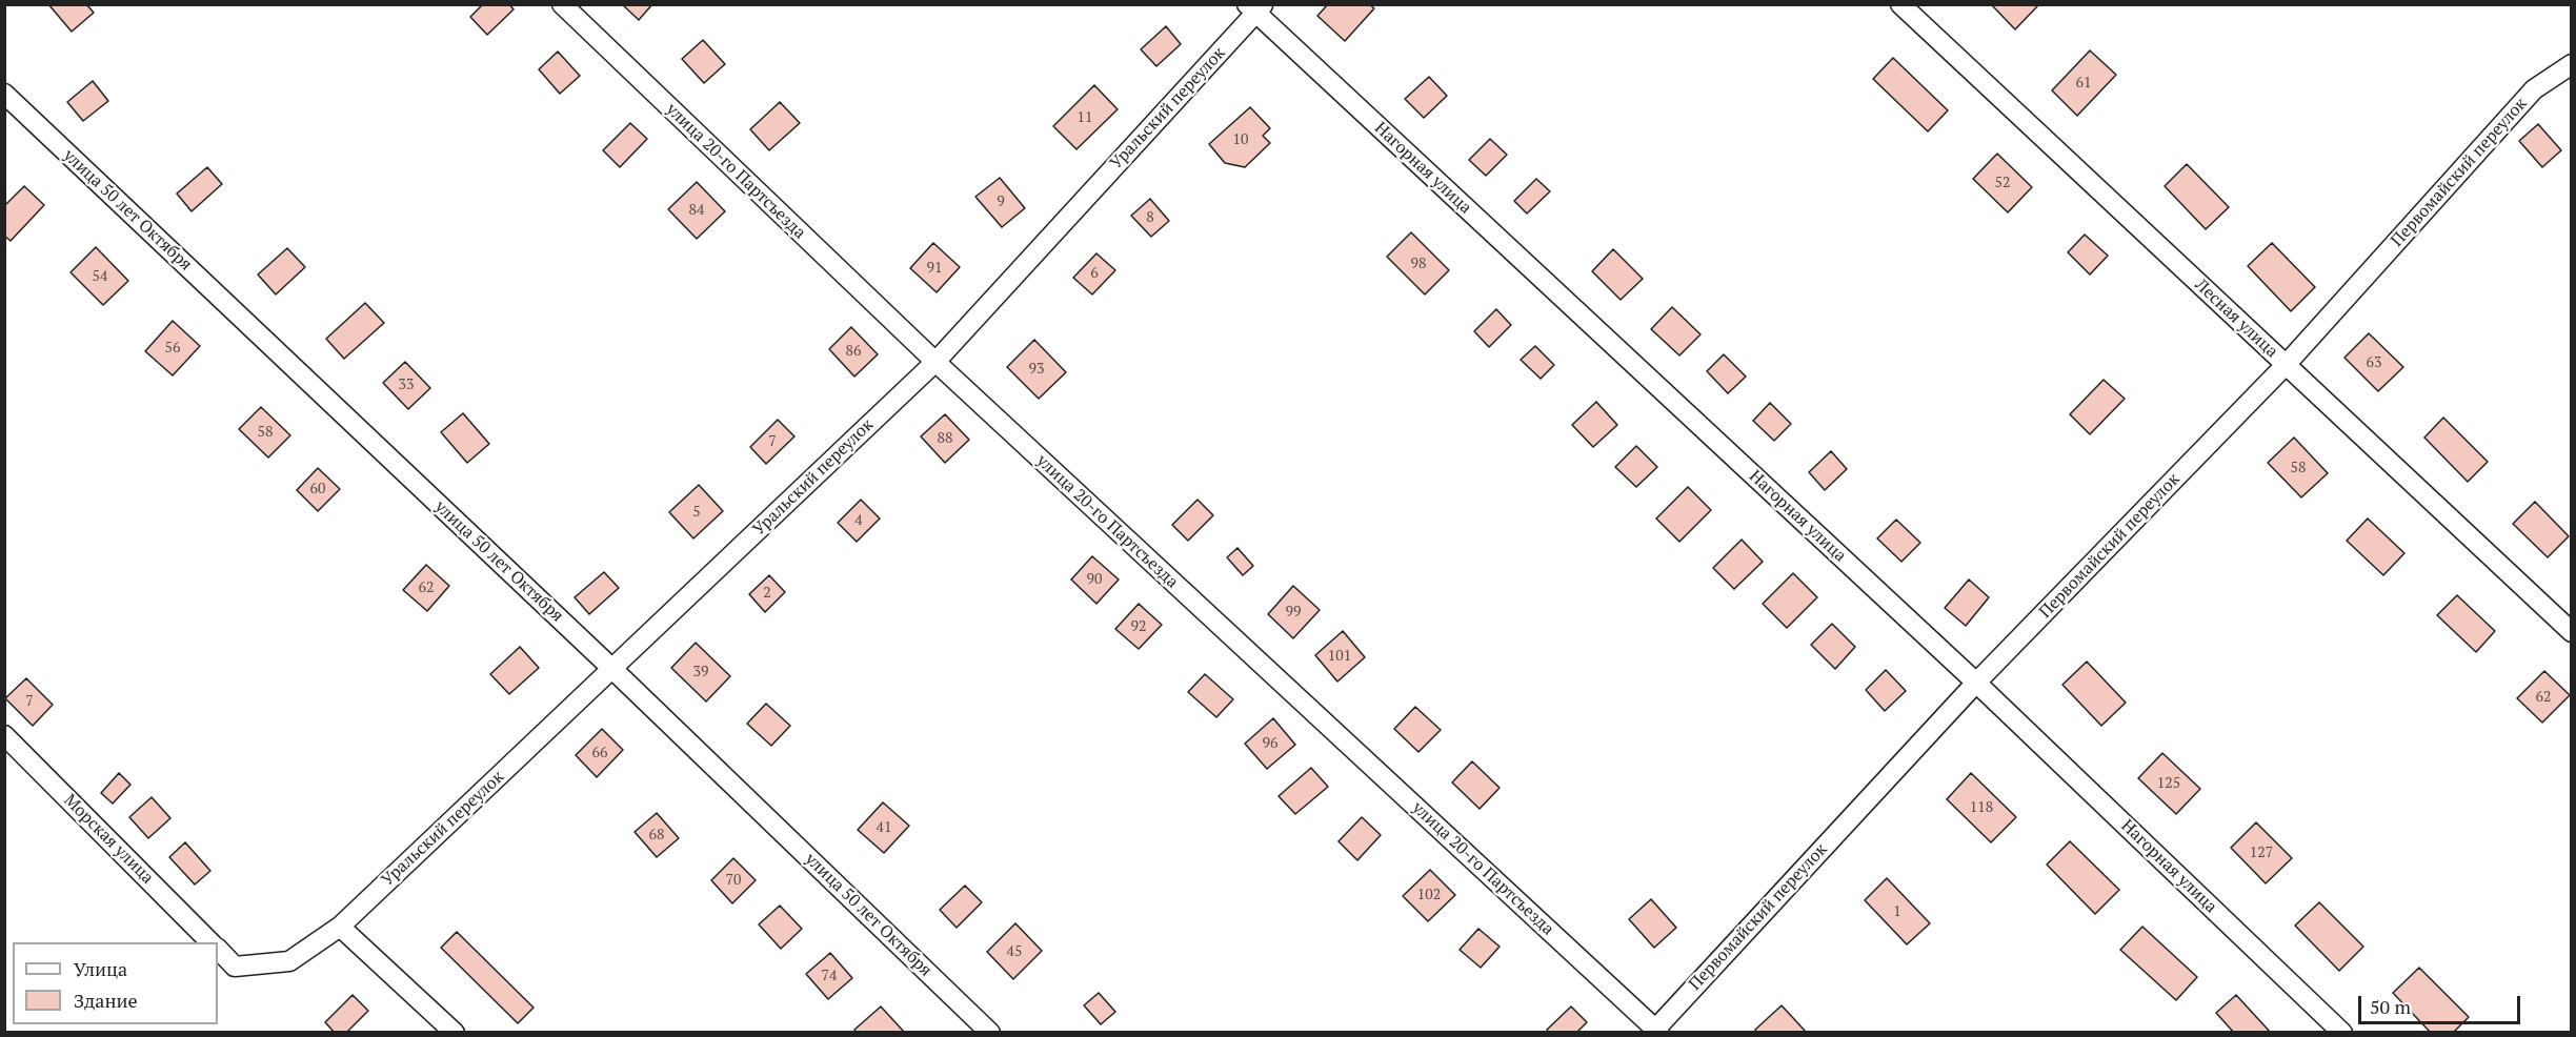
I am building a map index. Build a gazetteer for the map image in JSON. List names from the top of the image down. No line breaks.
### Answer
{"streets":{"street":["Уральский переулок","Нагорная улица","улица 20-го Партсъезда","Первомайский переулок","улица 50 лет Октября","Лесная улица","Морская улица"]},"crossings":[["Уральский переулок","Нагорная улица"],["Уральский переулок","улица 20-го Партсъезда"],["Уральский переулок","улица 50 лет Октября"],["Нагорная улица","Первомайский переулок"],["улица 20-го Партсъезда","Первомайский переулок"],["Первомайский переулок","Лесная улица"]],"house_numbers":["61","11","10","52","9","84","8","98","91","6","54","56","86","63","93","33","58","88","7","58","60","5","4","90","62","2","99","92","101","39","62","7","96","66","125","118","41","68","127","70","102","1","45","74"],"legend":["Улица","Здание"],"scale_bar":"50 m"}
